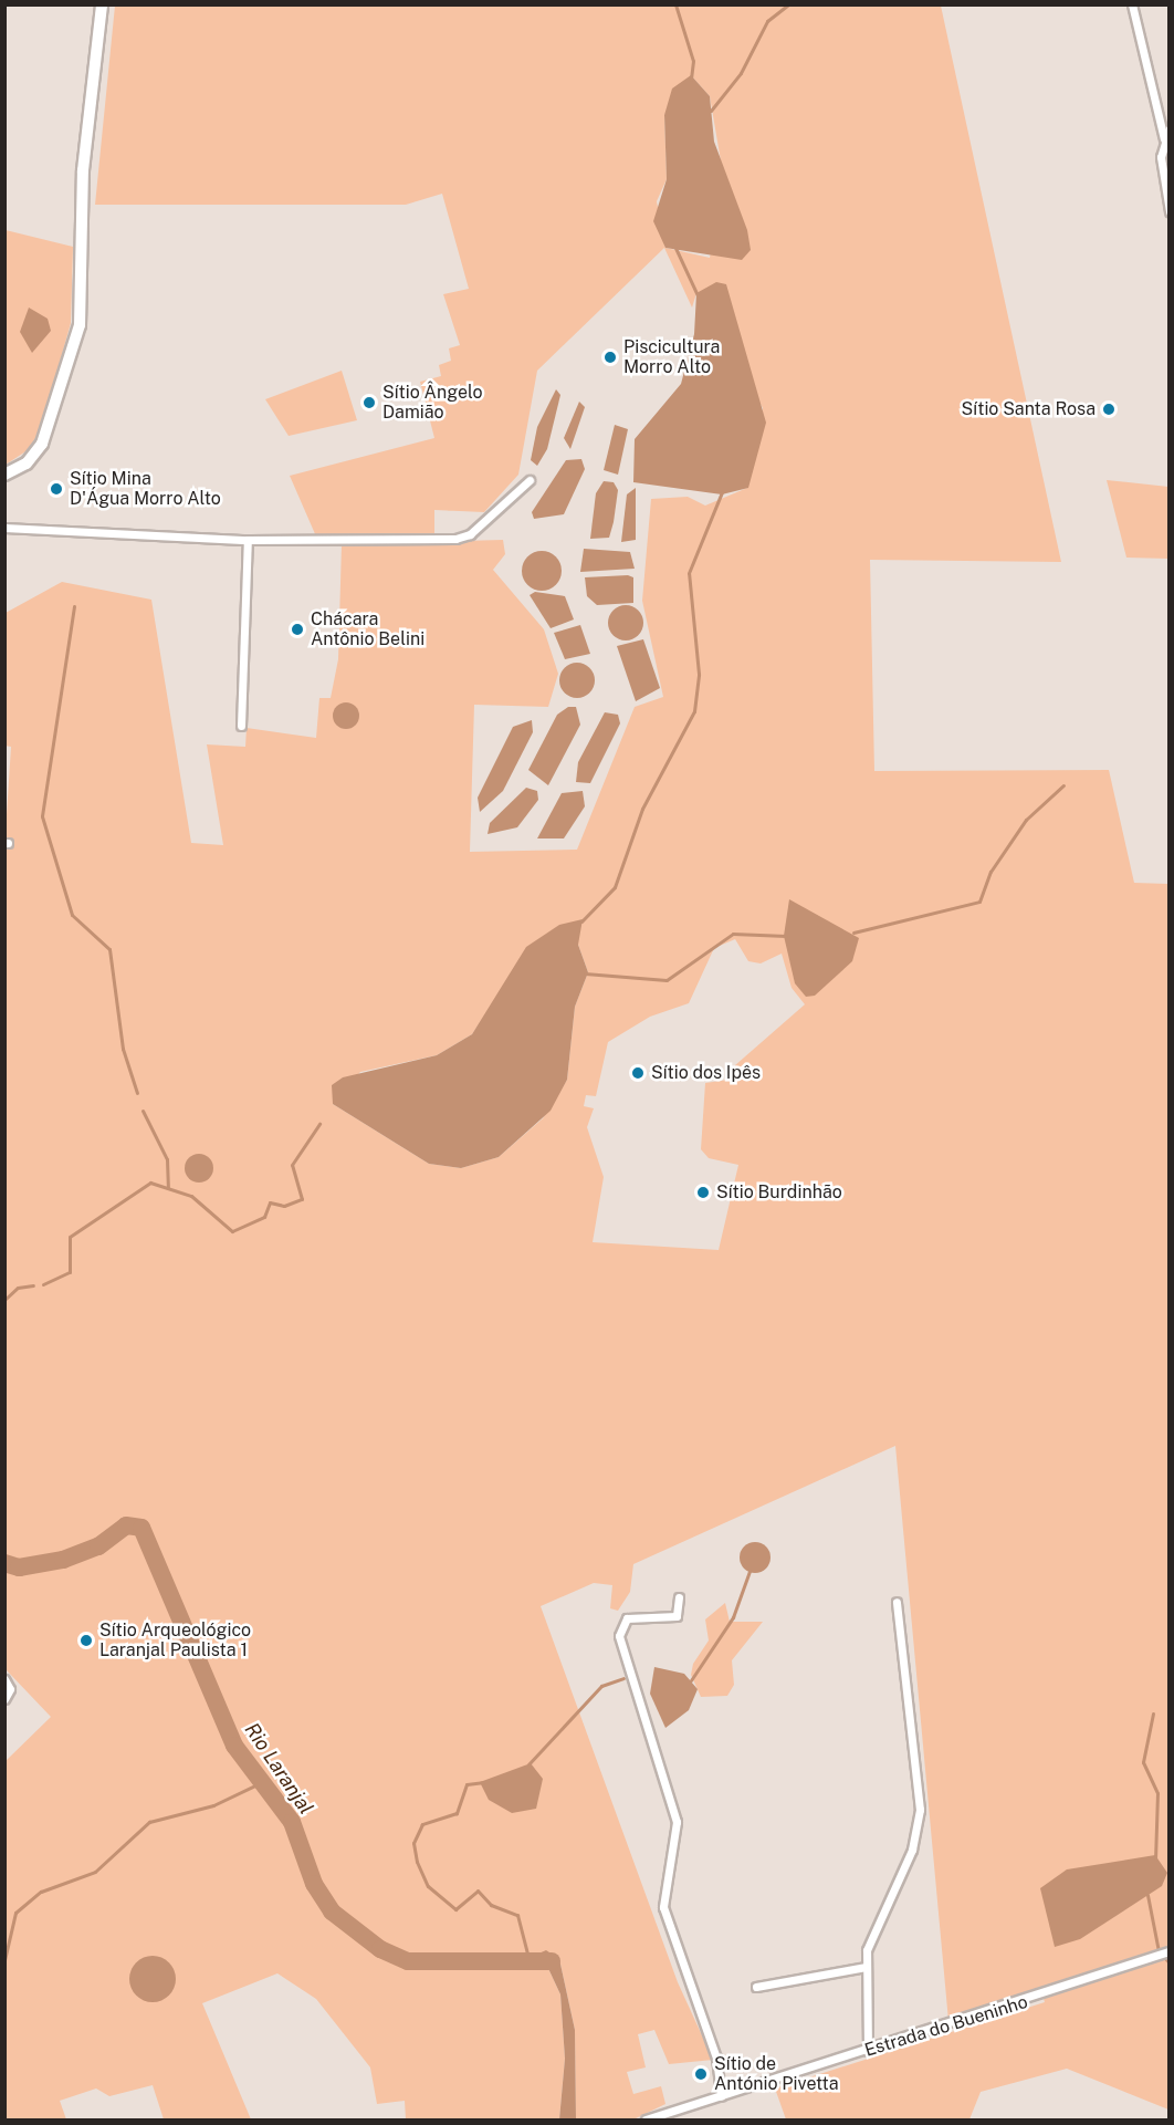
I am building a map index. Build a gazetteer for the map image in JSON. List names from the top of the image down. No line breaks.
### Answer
{"streets":{"street":["Estrada do Bueninho"]},"water":["Rio Laranjal"],"places":["Piscicultura Morro Alto","Sítio Ângelo Damião","Sítio Santa Rosa","Sítio Mina D'Água Morro Alto","Chácara Antônio Belini","Sítio dos Ipês","Sítio Burdinhão","Sítio Arqueológico Laranjal Paulista 1","Sítio de António Pivetta"]}
